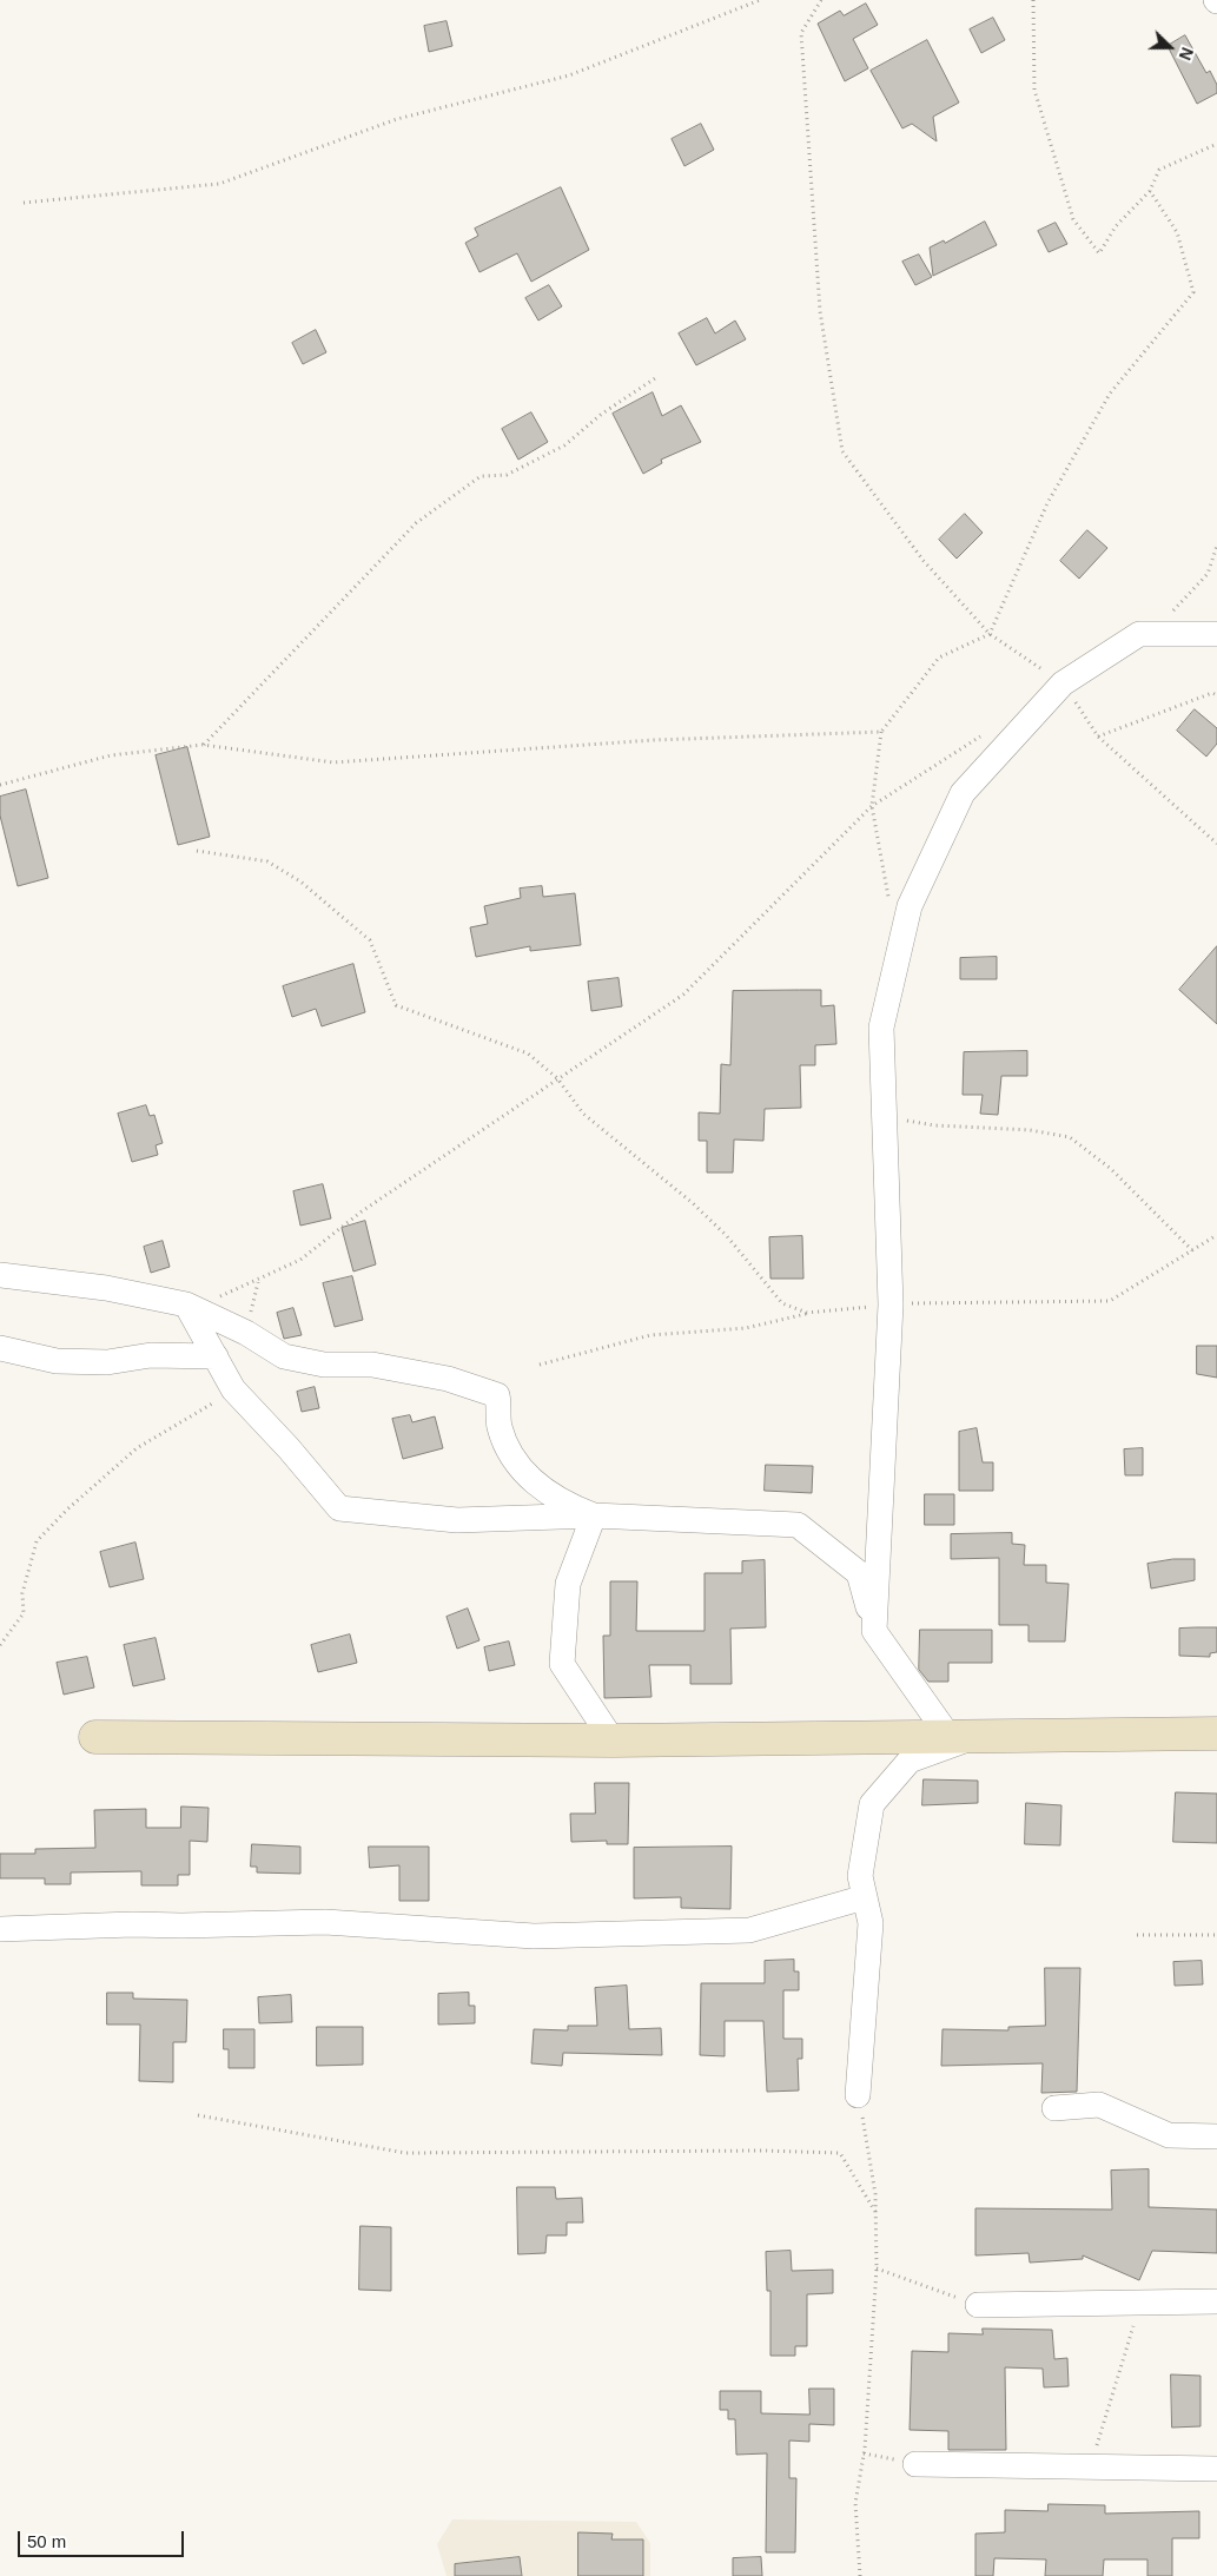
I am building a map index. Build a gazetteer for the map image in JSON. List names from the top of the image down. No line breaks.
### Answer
{"scale_bar":"50 m","north":"right"}
